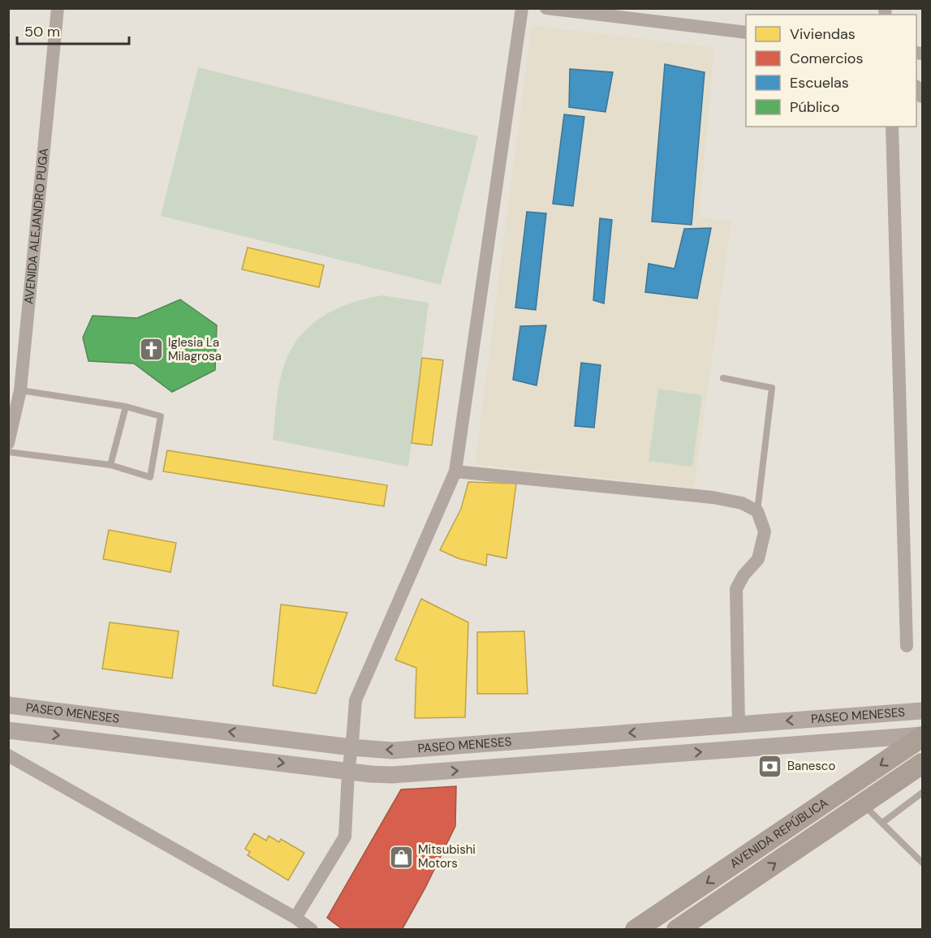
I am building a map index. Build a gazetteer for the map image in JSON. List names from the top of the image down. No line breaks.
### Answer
{"streets":{"main road":["AVENIDA REPÚBLICA"],"street":["AVENIDA ALEJANDRO PUGA","PASEO MENESES"]},"crossings":[["PASEO MENESES","AVENIDA REPÚBLICA"]],"places":{"church":["Iglesia La Milagrosa"],"bank":["Banesco"],"shop":["Mitsubishi Motors"]},"legend":["Viviendas","Comercios","Escuelas","Público"],"scale_bar":"50 m"}
